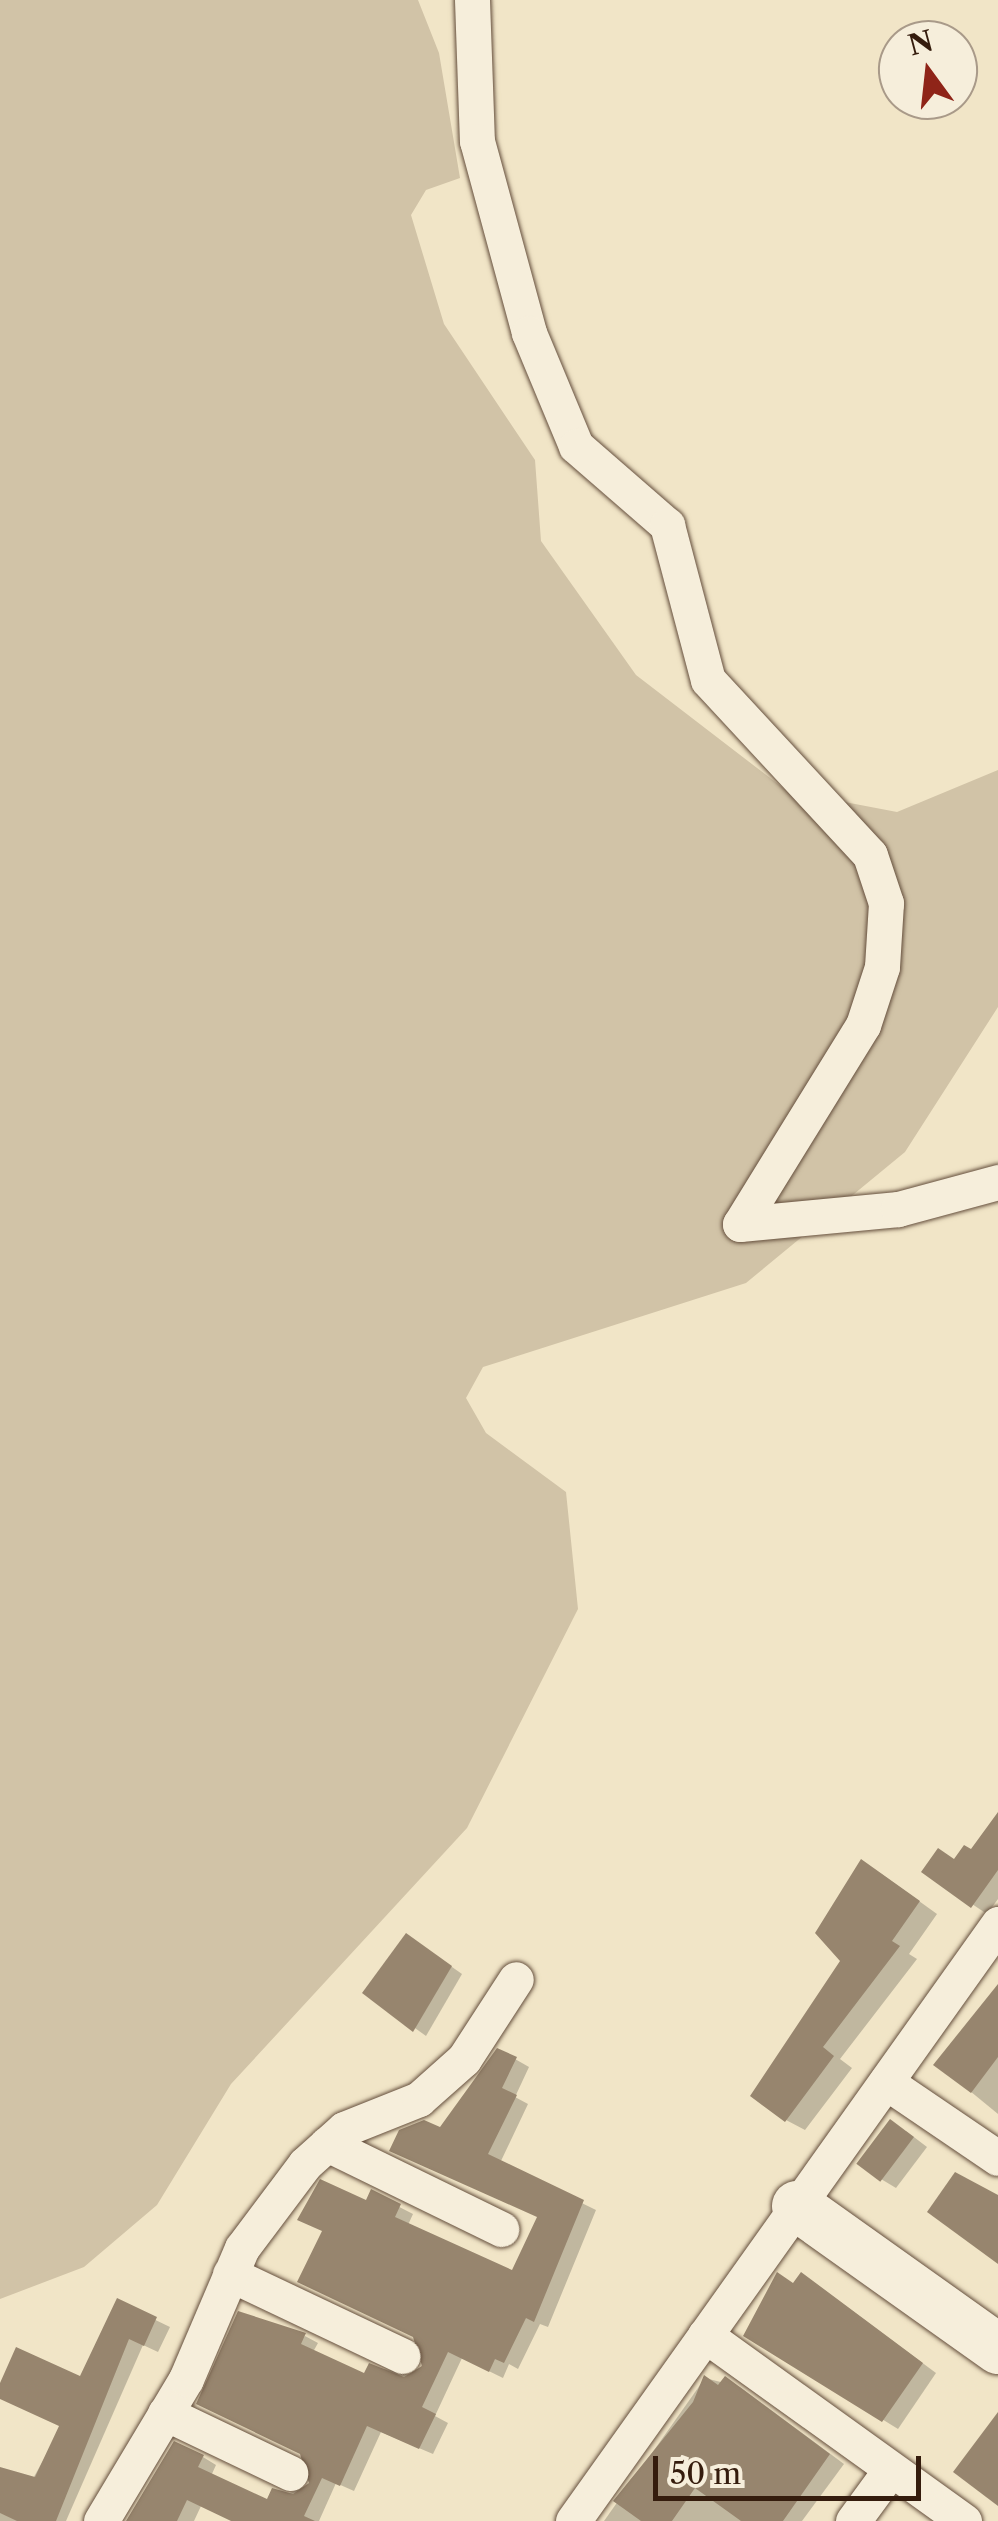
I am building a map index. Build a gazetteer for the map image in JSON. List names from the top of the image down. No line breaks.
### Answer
{"scale_bar":"50 m","north":"top"}
